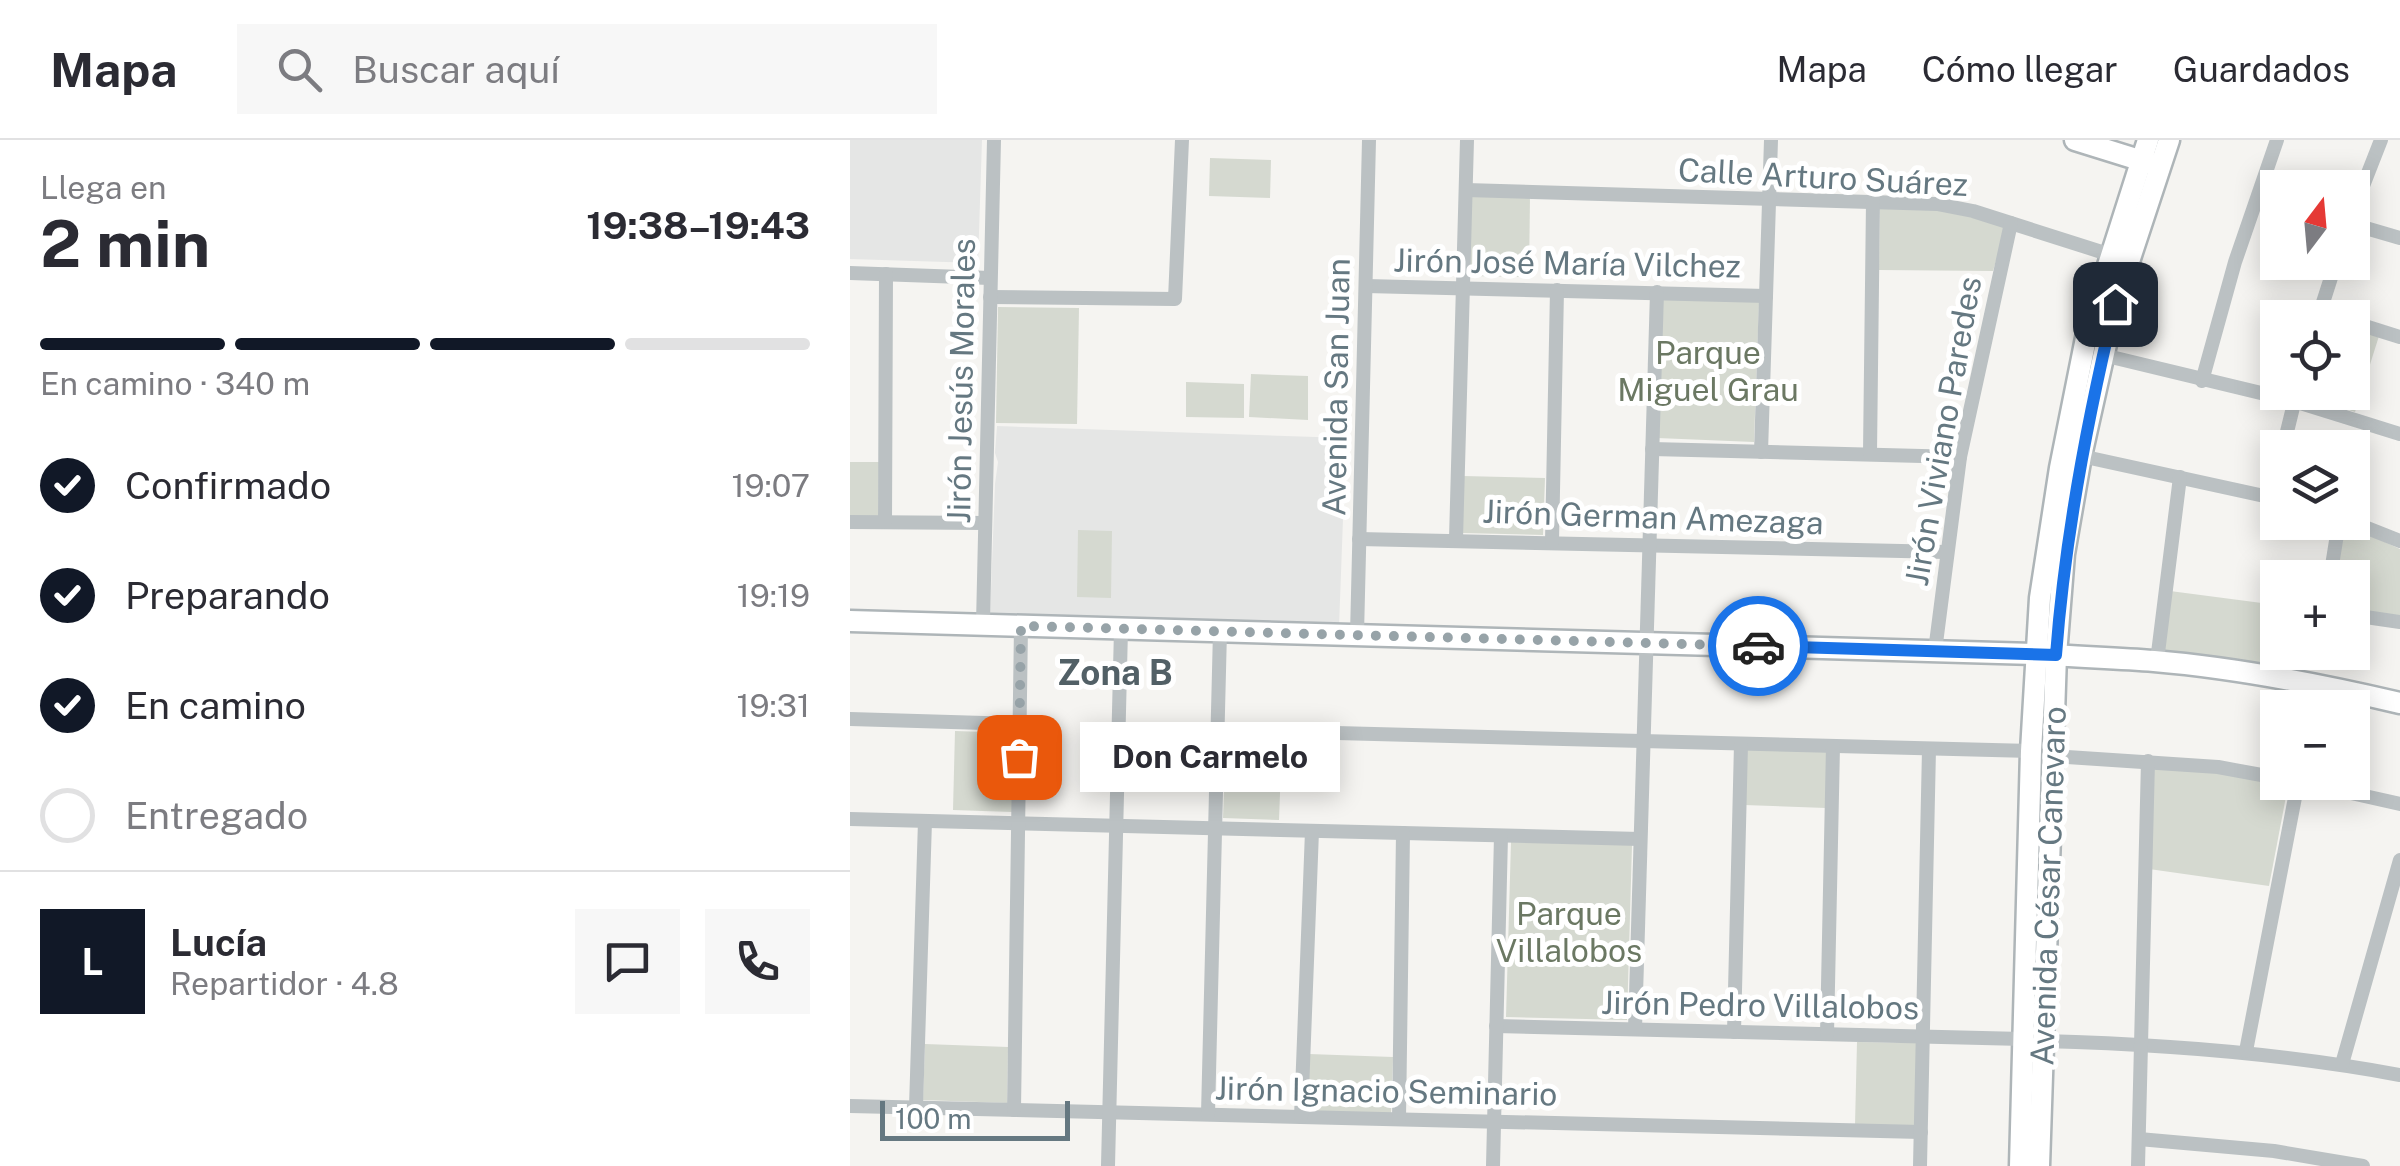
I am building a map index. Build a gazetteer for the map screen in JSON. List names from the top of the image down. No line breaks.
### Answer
{"streets":{"main road":["Avenida César Canevaro"],"street":["Calle Arturo Suárez","Jirón José María Vilchez","Jirón Jesús Morales","Avenida San Juan","Jirón Viviano Paredes","Jirón German Amezaga","Jirón Pedro Villalobos","Jirón Ignacio Seminario"]},"crossings":[["Calle Arturo Suárez","Jirón Viviano Paredes"],["Calle Arturo Suárez","Avenida César Canevaro"],["Jirón José María Vilchez","Avenida San Juan"],["Avenida San Juan","Jirón German Amezaga"],["Jirón Viviano Paredes","Jirón German Amezaga"],["Avenida César Canevaro","Jirón Pedro Villalobos"]],"districts":["Zona B"],"parks":["Parque Miguel Grau","Parque Villalobos"],"places":["Don Carmelo"],"scale_bar":"100 m","north":"top","page":{"header":"Mapa","search":"Buscar aquí","nav":["Mapa","Cómo llegar","Guardados"],"heading":["2 min","Llega en","19:38–19:43"],"panel":["Lucía","Repartidor · 4.8"],"map_buttons":["+","−"],"bar":"En camino · 340 m","list":[["Confirmado","19:07"],["Preparando","19:19"],["En camino","19:31"],"Entregado"],"bubble":"Don Carmelo","round":"L","scale":"100 m"}}
